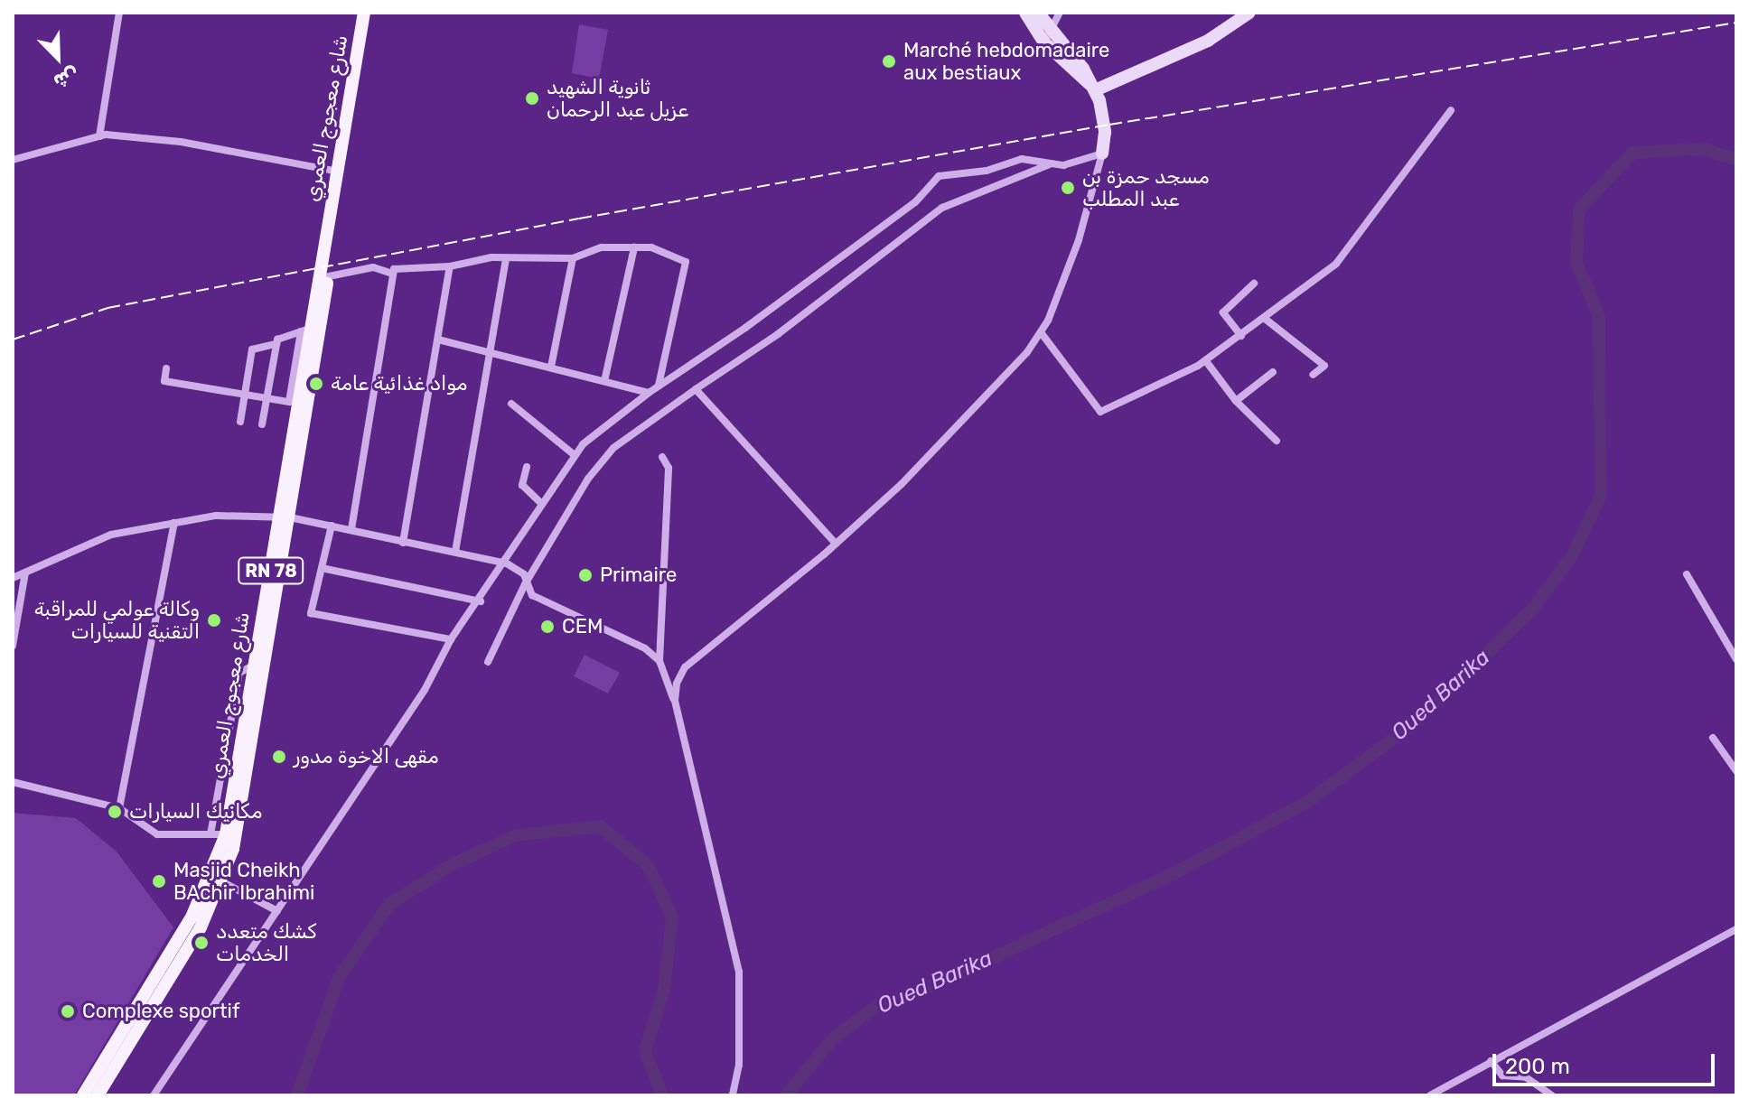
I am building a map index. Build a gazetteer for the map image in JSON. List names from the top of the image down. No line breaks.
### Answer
{"streets":{"main road":["شارع معجوج العمري","RN 78"]},"water":["Oued Barika"],"places":["Marché hebdomadaire aux bestiaux","ثانوية الشهيد عزيل عبد الرحمان","مسجد حمزة بن عبد المطلب","مواد غذائية عامة","Primaire","وكالة عولمي للمراقبة التقنية للسيارات","CEM","مقهى الاخوة مدور","مكانيك السيارات","Masjid Cheikh BAchir Ibrahimi","كشك متعدد الخدمات","Complexe sportif"],"scale_bar":"200 m","north":"bottom right"}
